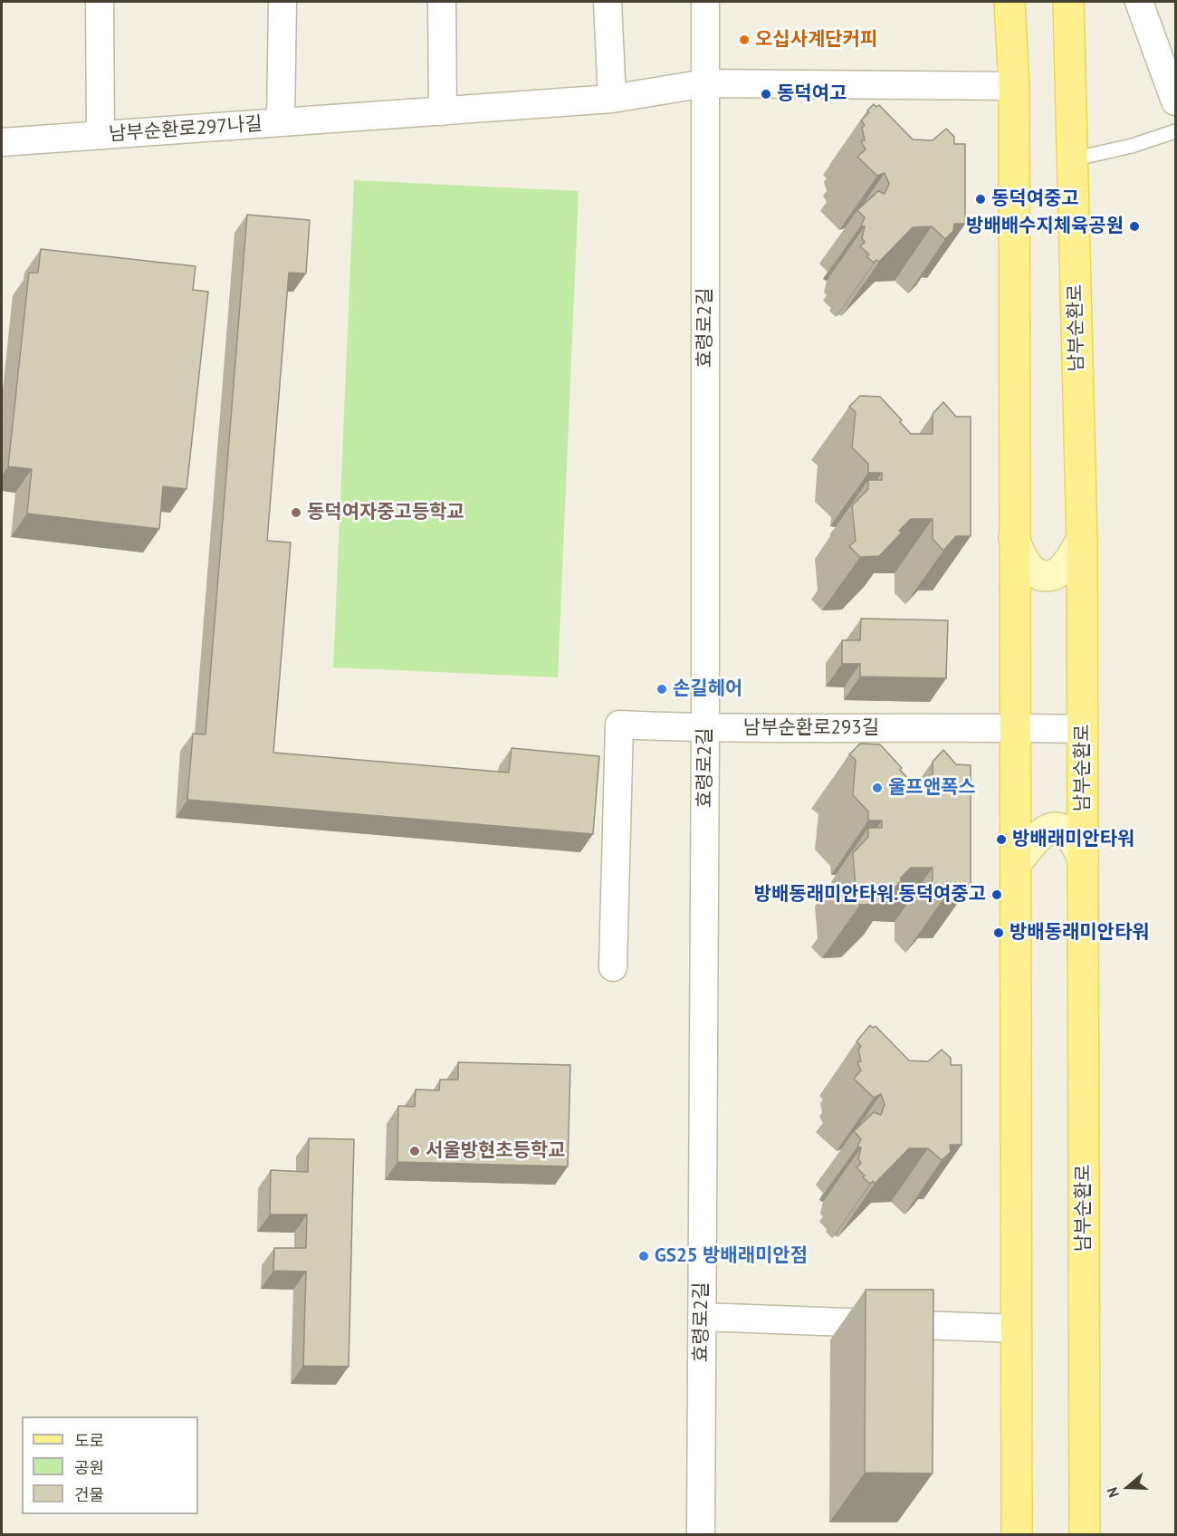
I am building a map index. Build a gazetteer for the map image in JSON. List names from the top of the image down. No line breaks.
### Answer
{"streets":{"main road":["남부순환로"],"street":["남부순환로297나길","효령로2길","남부순환로293길"]},"crossings":[["효령로2길","남부순환로293길"],["남부순환로","남부순환로293길"]],"places":["오십사계단커피","동덕여고","동덕여중고","방배배수지체육공원","동덕여자중고등학교","손길헤어","울프앤폭스","방배래미안타워","방배동래미안타워.동덕여중고","방배동래미안타워","서울방현초등학교","GS25 방배래미안점"],"legend":["도로","공원","건물"],"north":"left"}
